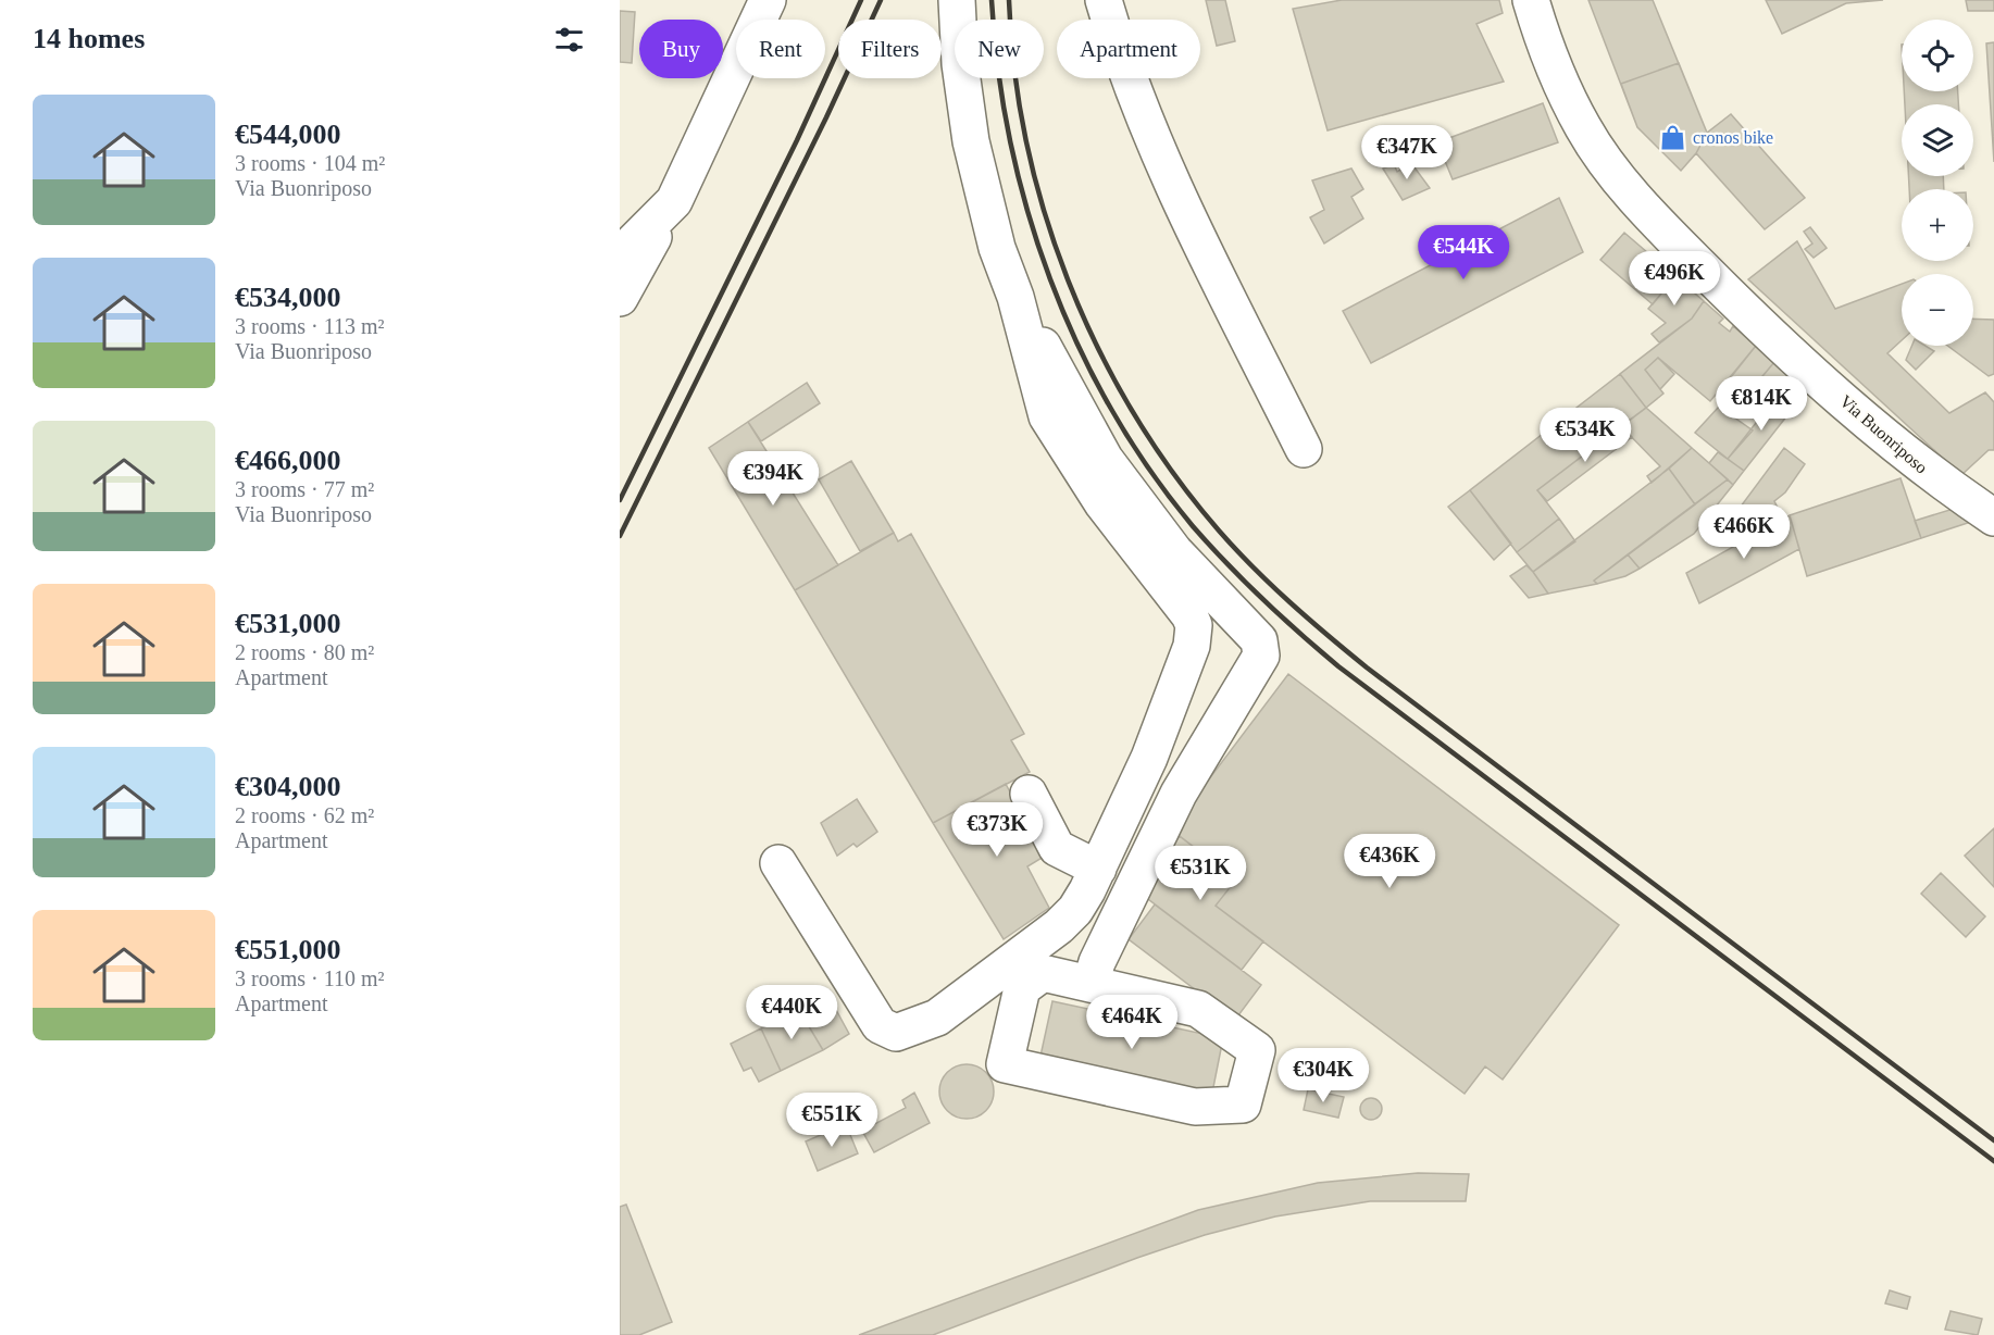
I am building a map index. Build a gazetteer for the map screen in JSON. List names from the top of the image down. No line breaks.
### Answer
{"streets":{"street":["Via Buonriposo"]},"places":{"shop":["cronos bike"]},"page":{"heading":"14 homes","map_buttons":["+","−"],"chip":["Buy","Rent","Filters","New","Apartment"],"list":[{"name":"€544,000","note":"3 rooms · 104 m² · Via Buonriposo"},{"name":"€534,000","note":"3 rooms · 113 m² · Via Buonriposo"},{"name":"€466,000","note":"3 rooms · 77 m² · Via Buonriposo"},{"name":"€531,000","note":"2 rooms · 80 m² · Apartment"},{"name":"€304,000","note":"2 rooms · 62 m² · Apartment"},{"name":"€551,000","note":"3 rooms · 110 m² · Apartment"}],"price":["€347K","€544K","€496K","€814K","€534K","€394K","€466K","€373K","€436K","€531K","€440K","€464K","€304K","€551K"]}}
